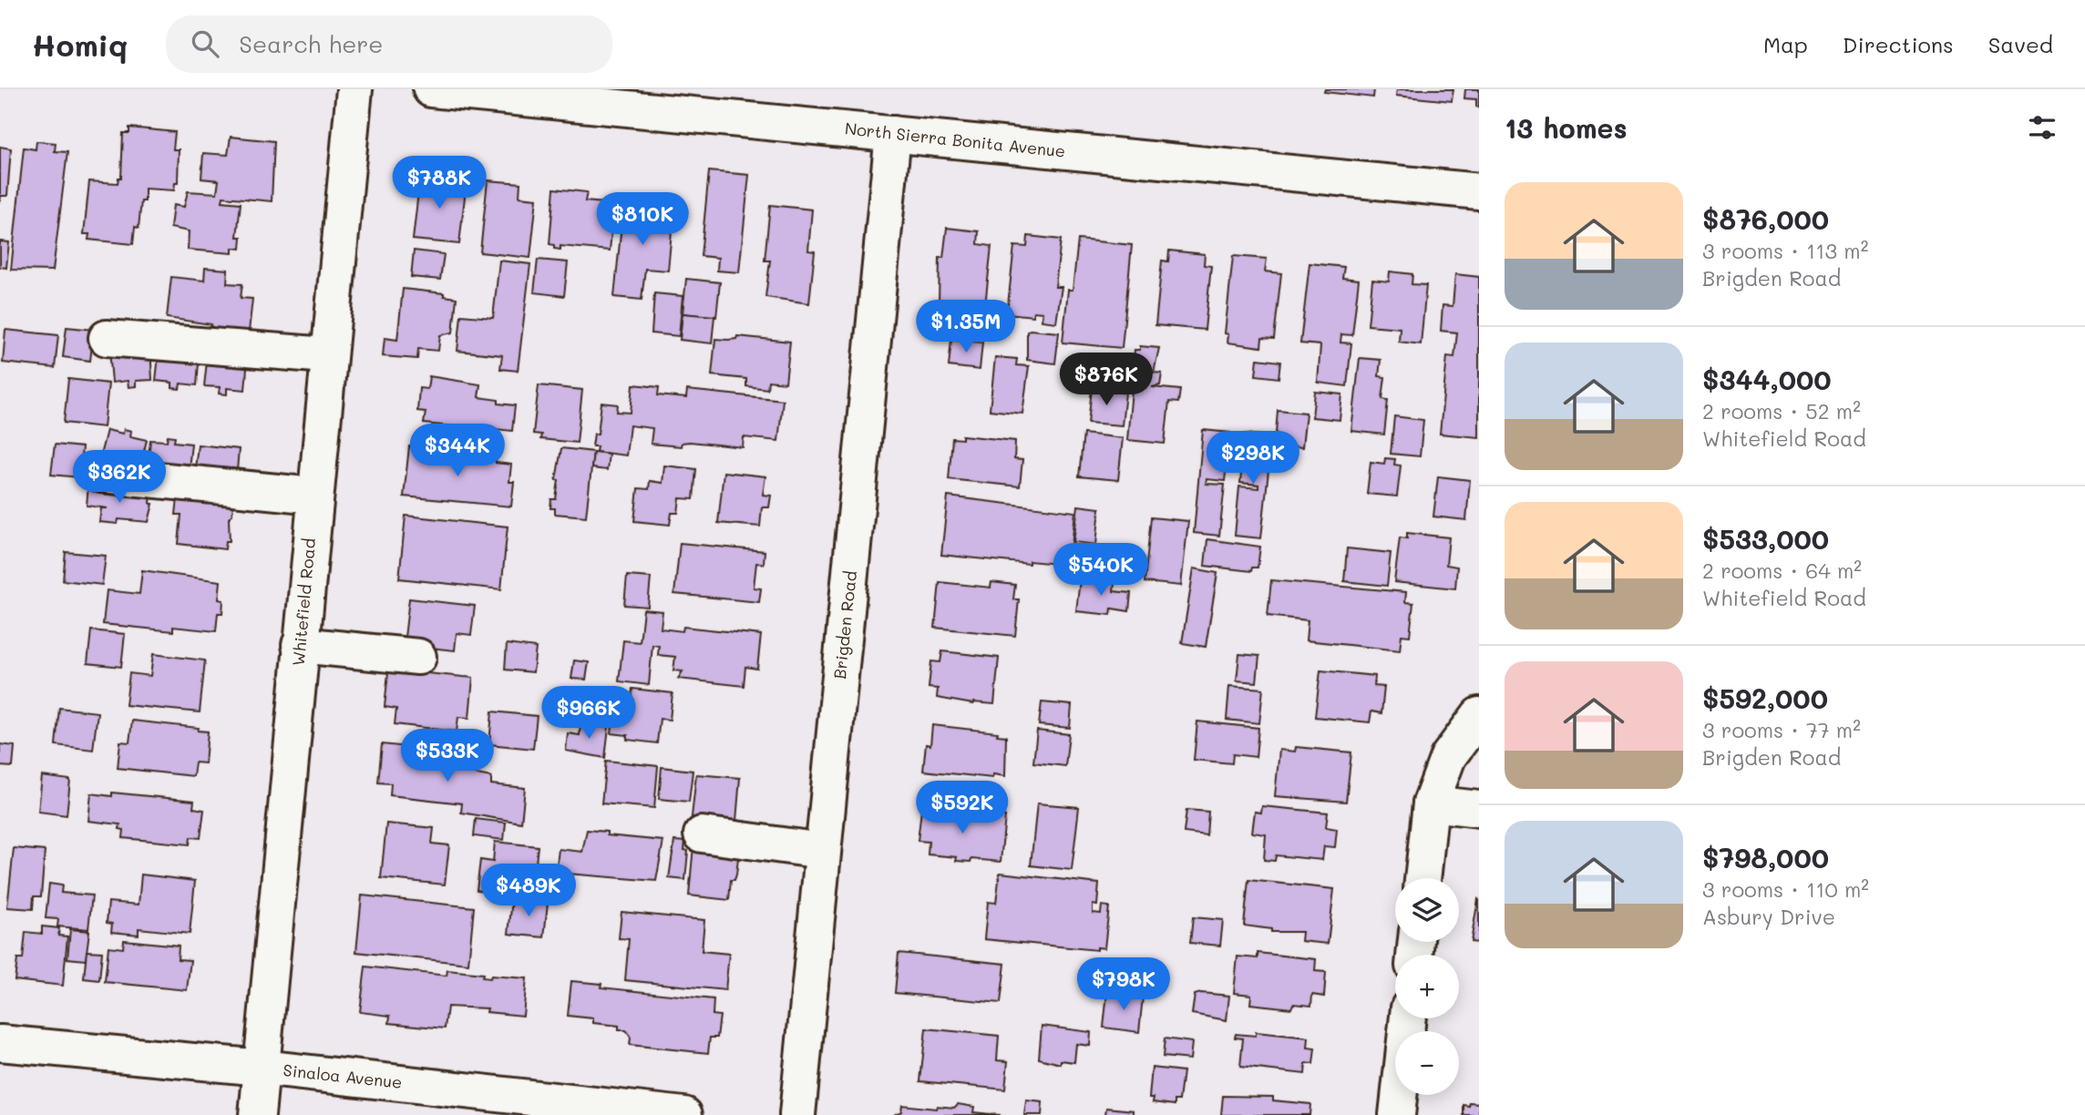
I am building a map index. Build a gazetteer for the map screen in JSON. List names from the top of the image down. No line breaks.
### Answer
{"streets":{"street":["North Sierra Bonita Avenue","Whitefield Road","Brigden Road","Sinaloa Avenue"]},"crossings":[["North Sierra Bonita Avenue","Brigden Road"],["Whitefield Road","Sinaloa Avenue"]],"page":{"header":"Homiq","search":"Search here","nav":["Map","Directions","Saved"],"heading":"13 homes","price":["$788K","$810K","$1.35M","$876K","$344K","$298K","$362K","$540K","$966K","$533K","$592K","$489K","$798K"],"list":[{"name":"$876,000","note":"3 rooms · 113 m² · Brigden Road"},{"name":"$344,000","note":"2 rooms · 52 m² · Whitefield Road"},{"name":"$533,000","note":"2 rooms · 64 m² · Whitefield Road"},{"name":"$592,000","note":"3 rooms · 77 m² · Brigden Road"},{"name":"$798,000","note":"3 rooms · 110 m² · Asbury Drive"}],"map_buttons":["+","−"]}}
